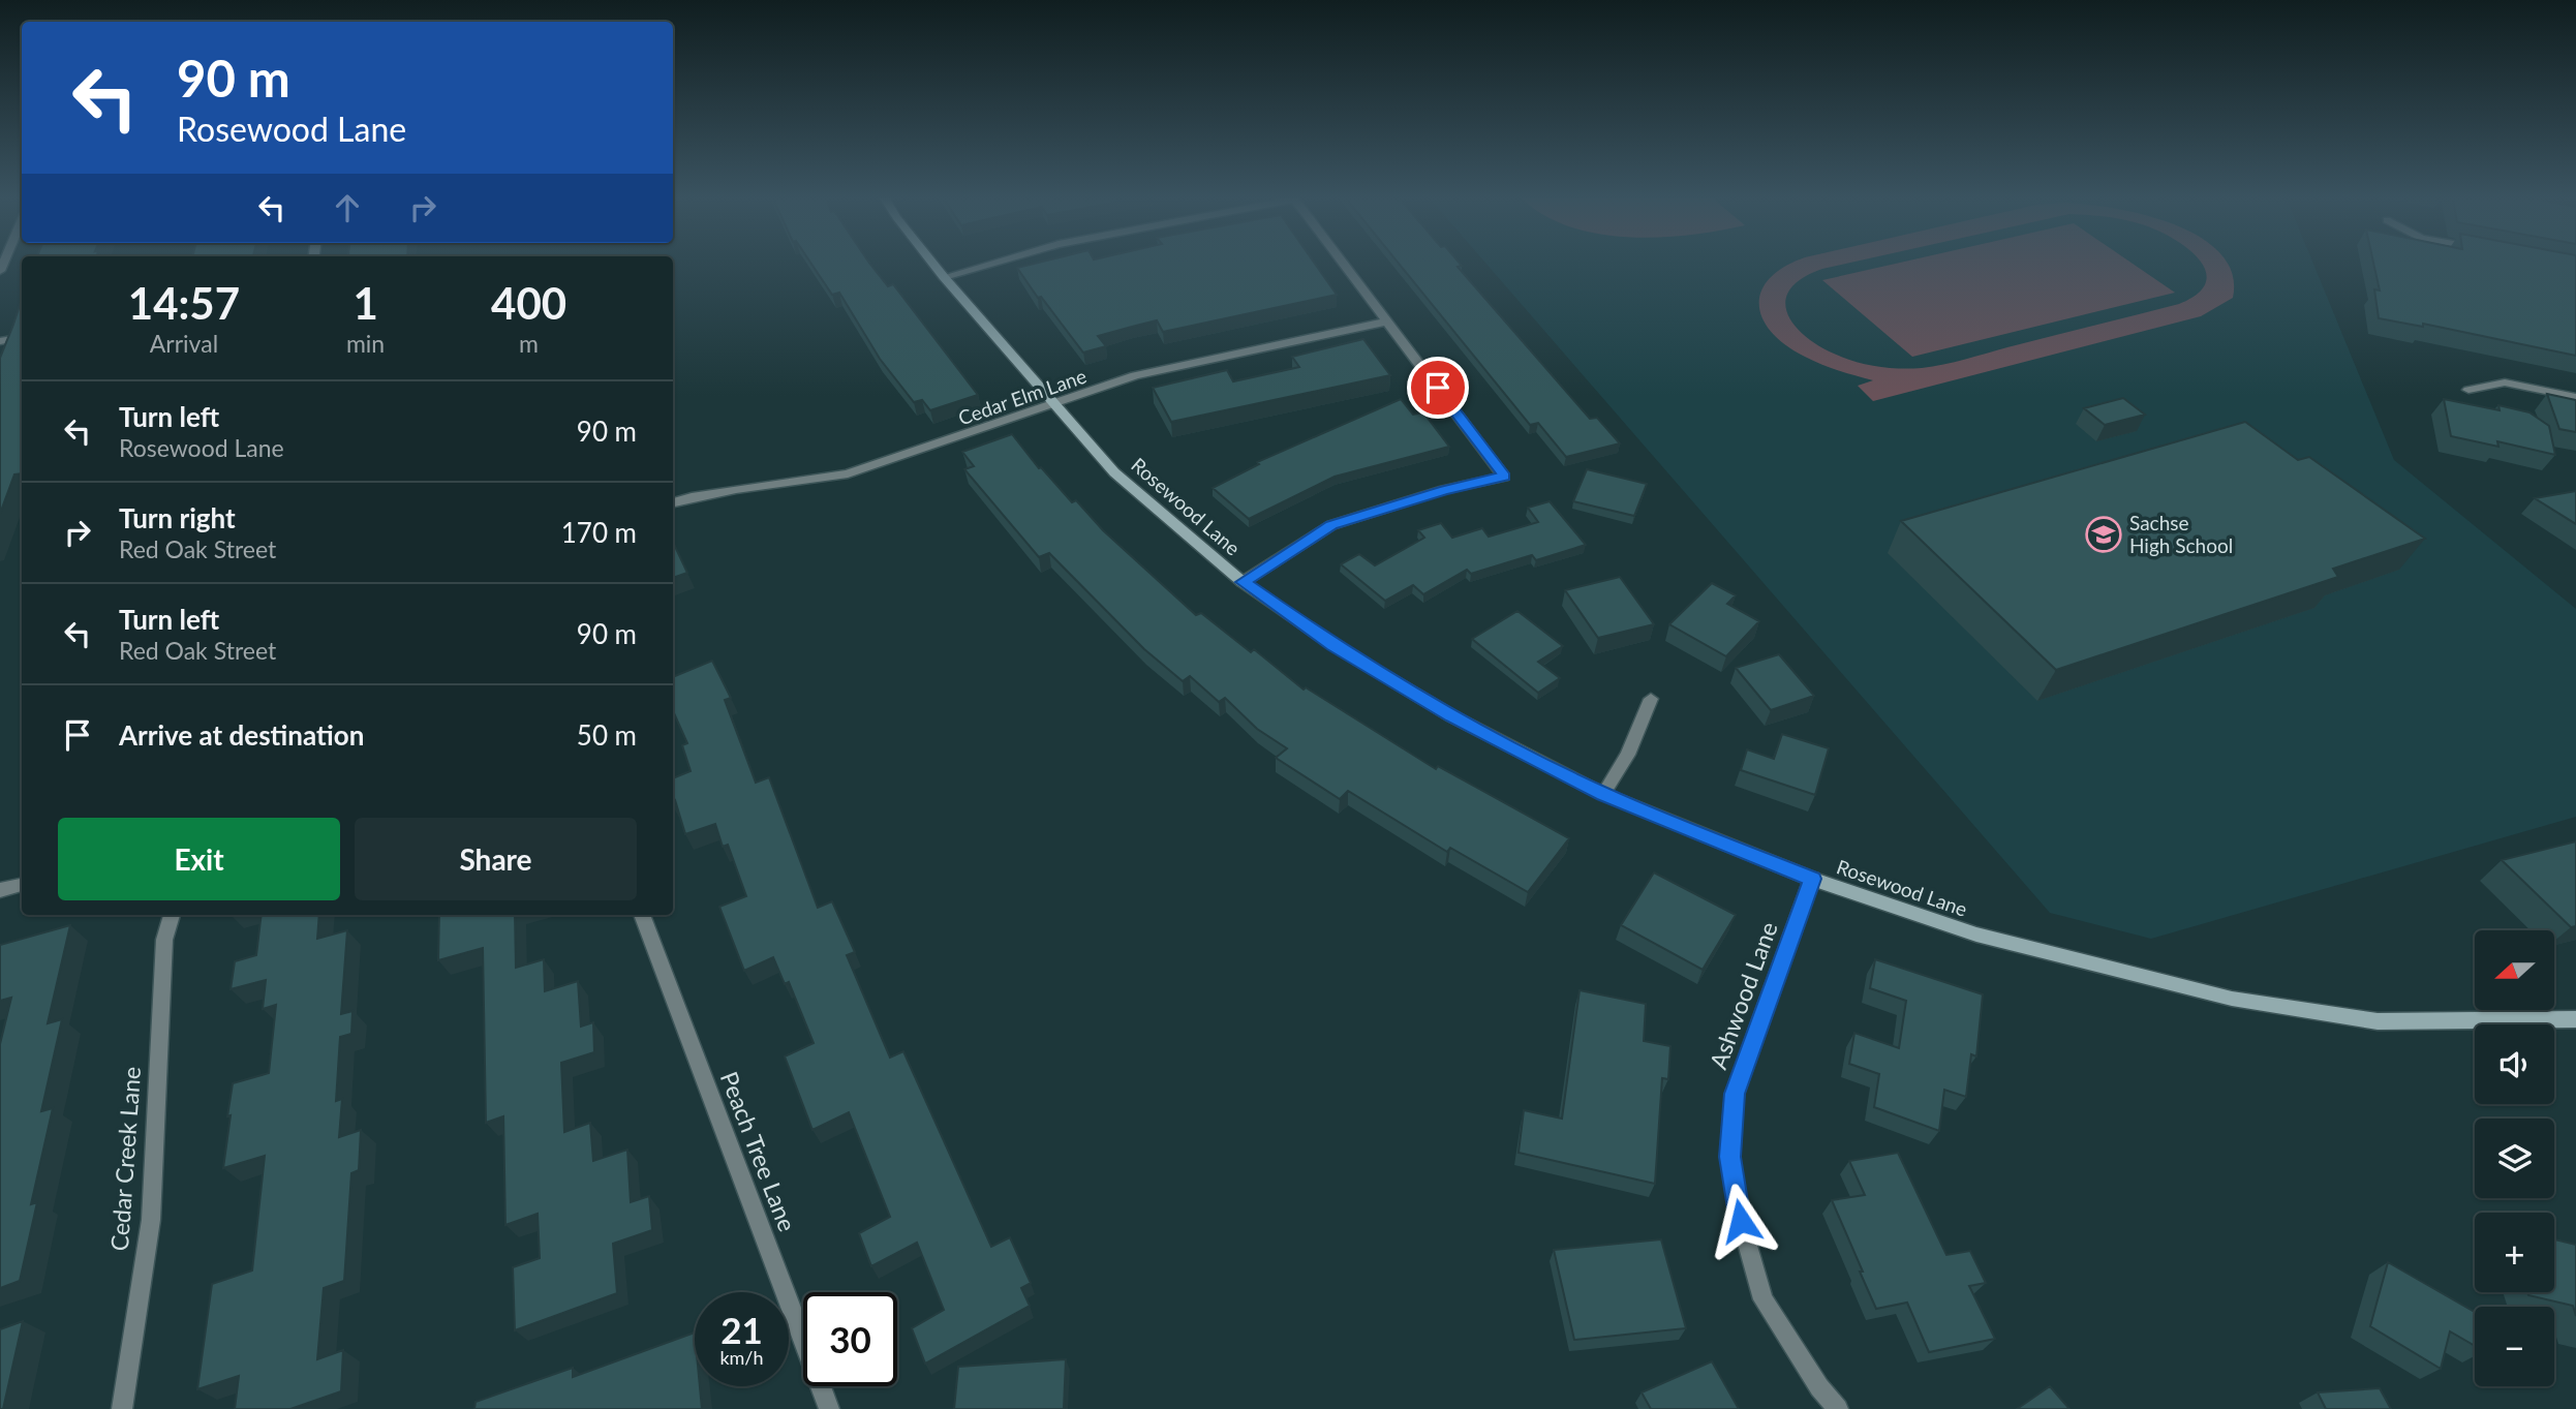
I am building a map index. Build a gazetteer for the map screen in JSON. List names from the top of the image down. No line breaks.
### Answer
{"streets":{"street":["Cedar Elm Lane","Rosewood Lane","Ashwood Lane","Peach Tree Lane","Cedar Creek Lane"]},"crossings":[["Cedar Elm Lane","Rosewood Lane"],["Rosewood Lane","Ashwood Lane"]],"places":{"school or university":["Sachse High School"]},"north":"left","page":{"turn":["90 m","Rosewood Lane"],"eta":["14:57","Arrival","1","min","400","m"],"list":[{"name":"Turn left","note":"Rosewood Lane","value":"90 m"},{"name":"Turn right","note":"Red Oak Street","value":"170 m"},{"name":"Turn left","note":"Red Oak Street","value":"90 m"},{"name":"Arrive at destination","value":"50 m"}],"buttons":["Exit","Share"],"map_buttons":["+","−"],"speed":"21 km/h","limit":"30"}}
